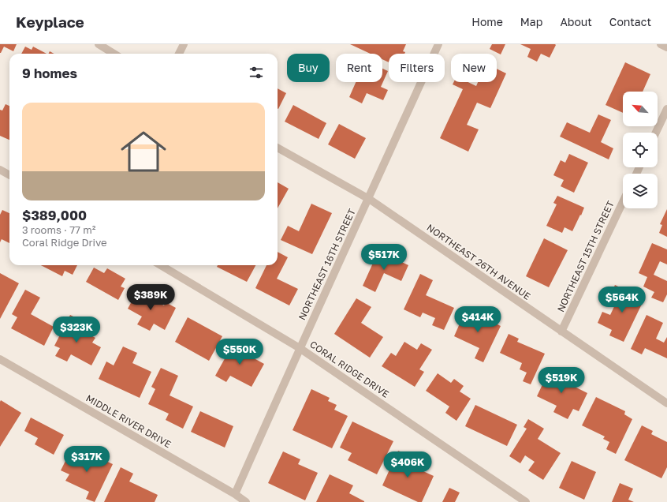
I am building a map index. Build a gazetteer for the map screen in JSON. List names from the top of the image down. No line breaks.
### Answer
{"streets":{"street":["NORTHEAST 15TH STREET","NORTHEAST 26TH AVENUE","NORTHEAST 16TH STREET","CORAL RIDGE DRIVE","MIDDLE RIVER DRIVE"]},"crossings":[["NORTHEAST 15TH STREET","NORTHEAST 26TH AVENUE"],["NORTHEAST 26TH AVENUE","NORTHEAST 16TH STREET"],["NORTHEAST 16TH STREET","CORAL RIDGE DRIVE"],["NORTHEAST 16TH STREET","MIDDLE RIVER DRIVE"]],"north":"top left","page":{"header":"Keyplace","nav":["Home","Map","About","Contact"],"chip":["Buy","Rent","Filters","New"],"heading":"9 homes","list":[{"name":"$389,000","note":"3 rooms · 77 m² · Coral Ridge Drive"}],"price":["$517K","$389K","$564K","$414K","$323K","$550K","$519K","$317K","$406K"]}}
